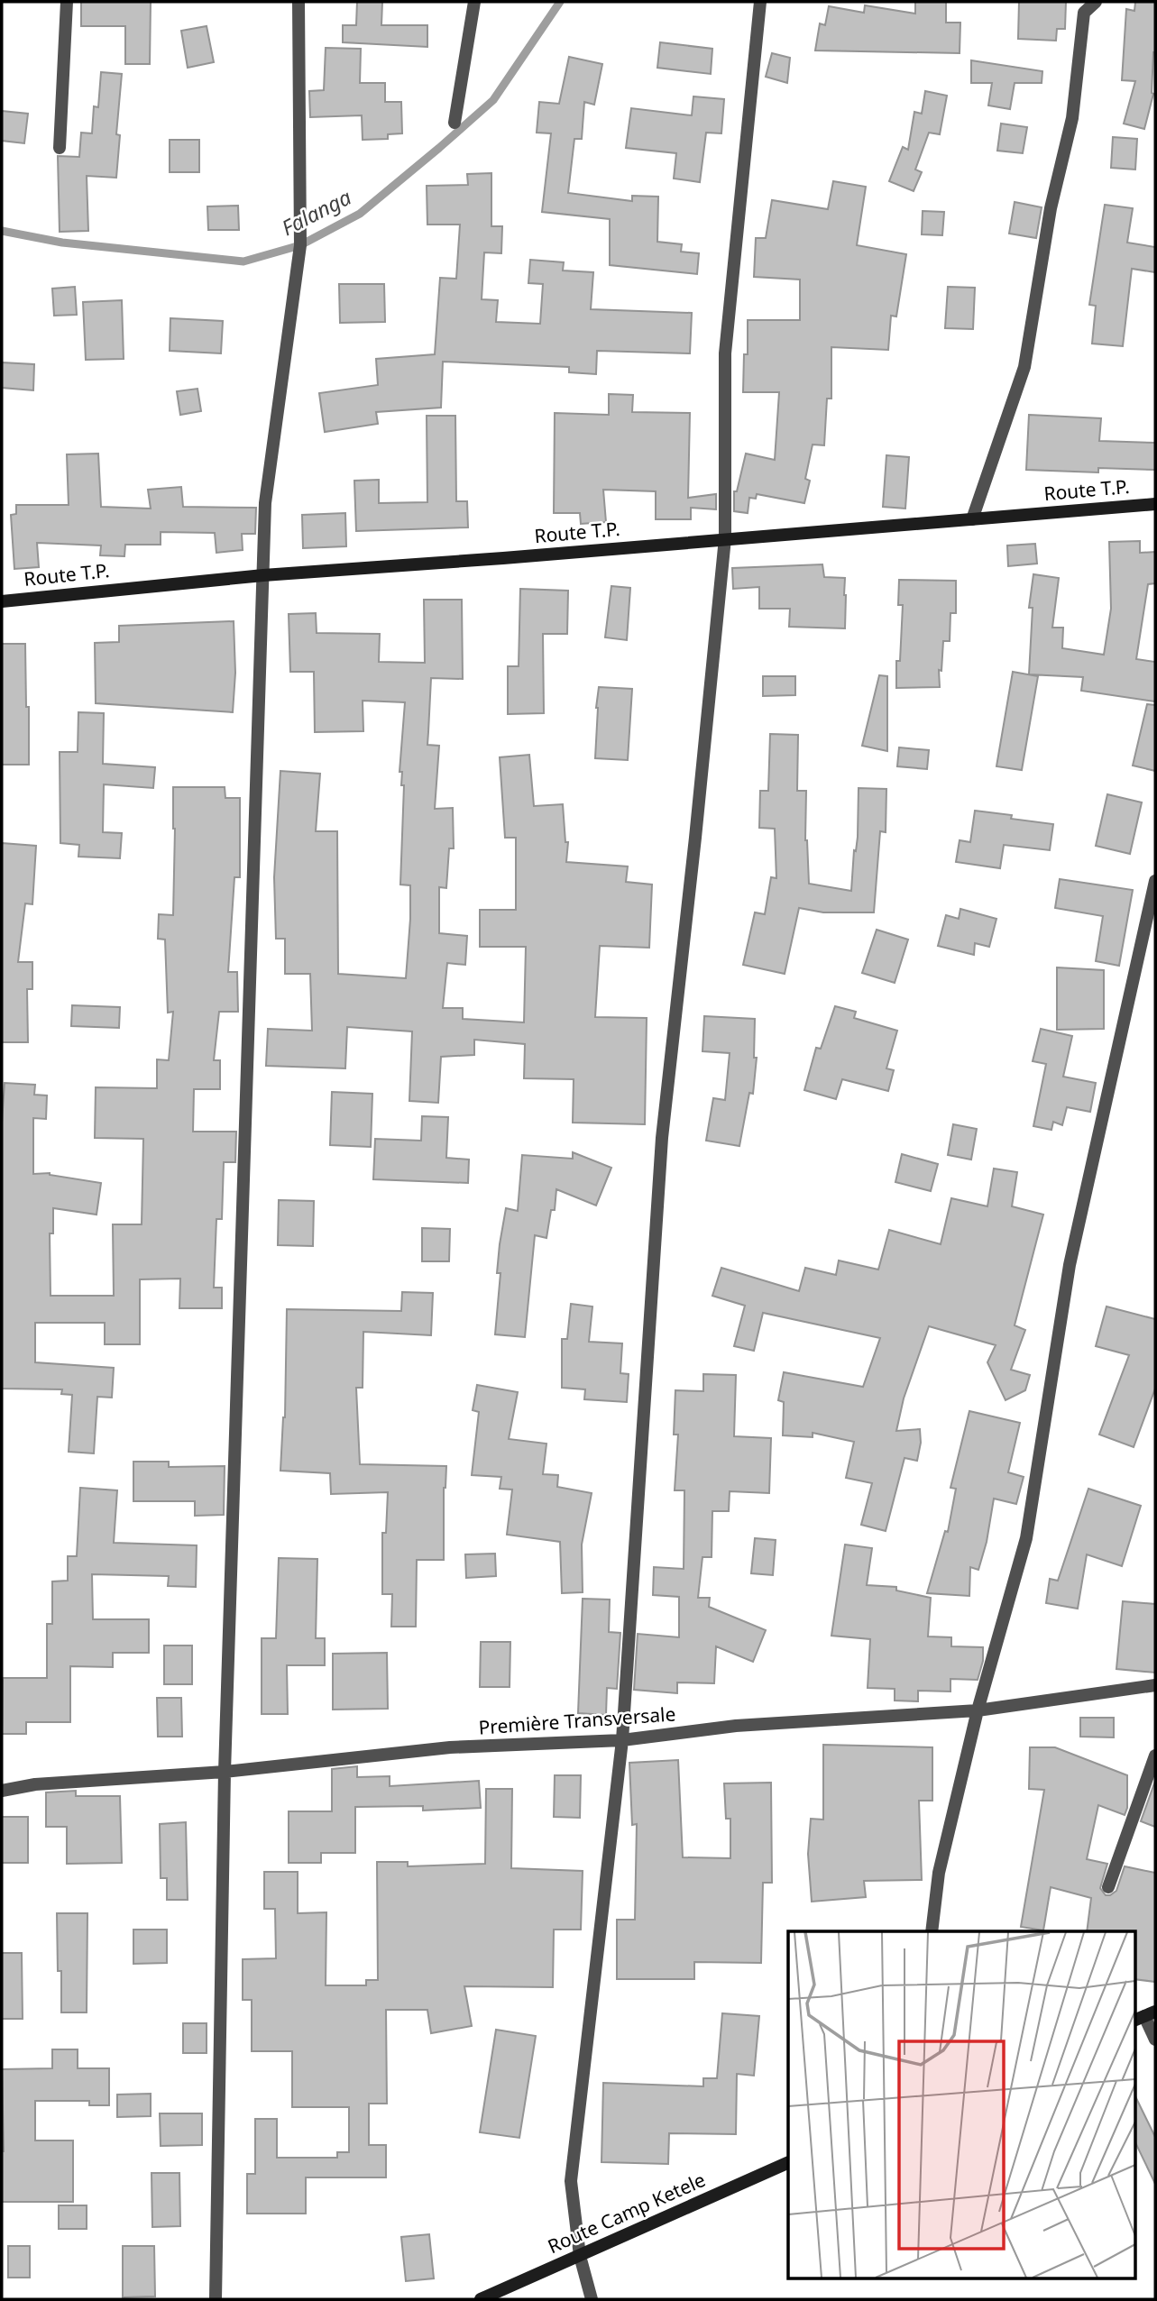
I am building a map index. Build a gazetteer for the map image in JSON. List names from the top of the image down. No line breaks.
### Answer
{"streets":{"street":["Route T.P.","Première Transversale","Route Camp Ketele"]},"water":["Falanga"]}
